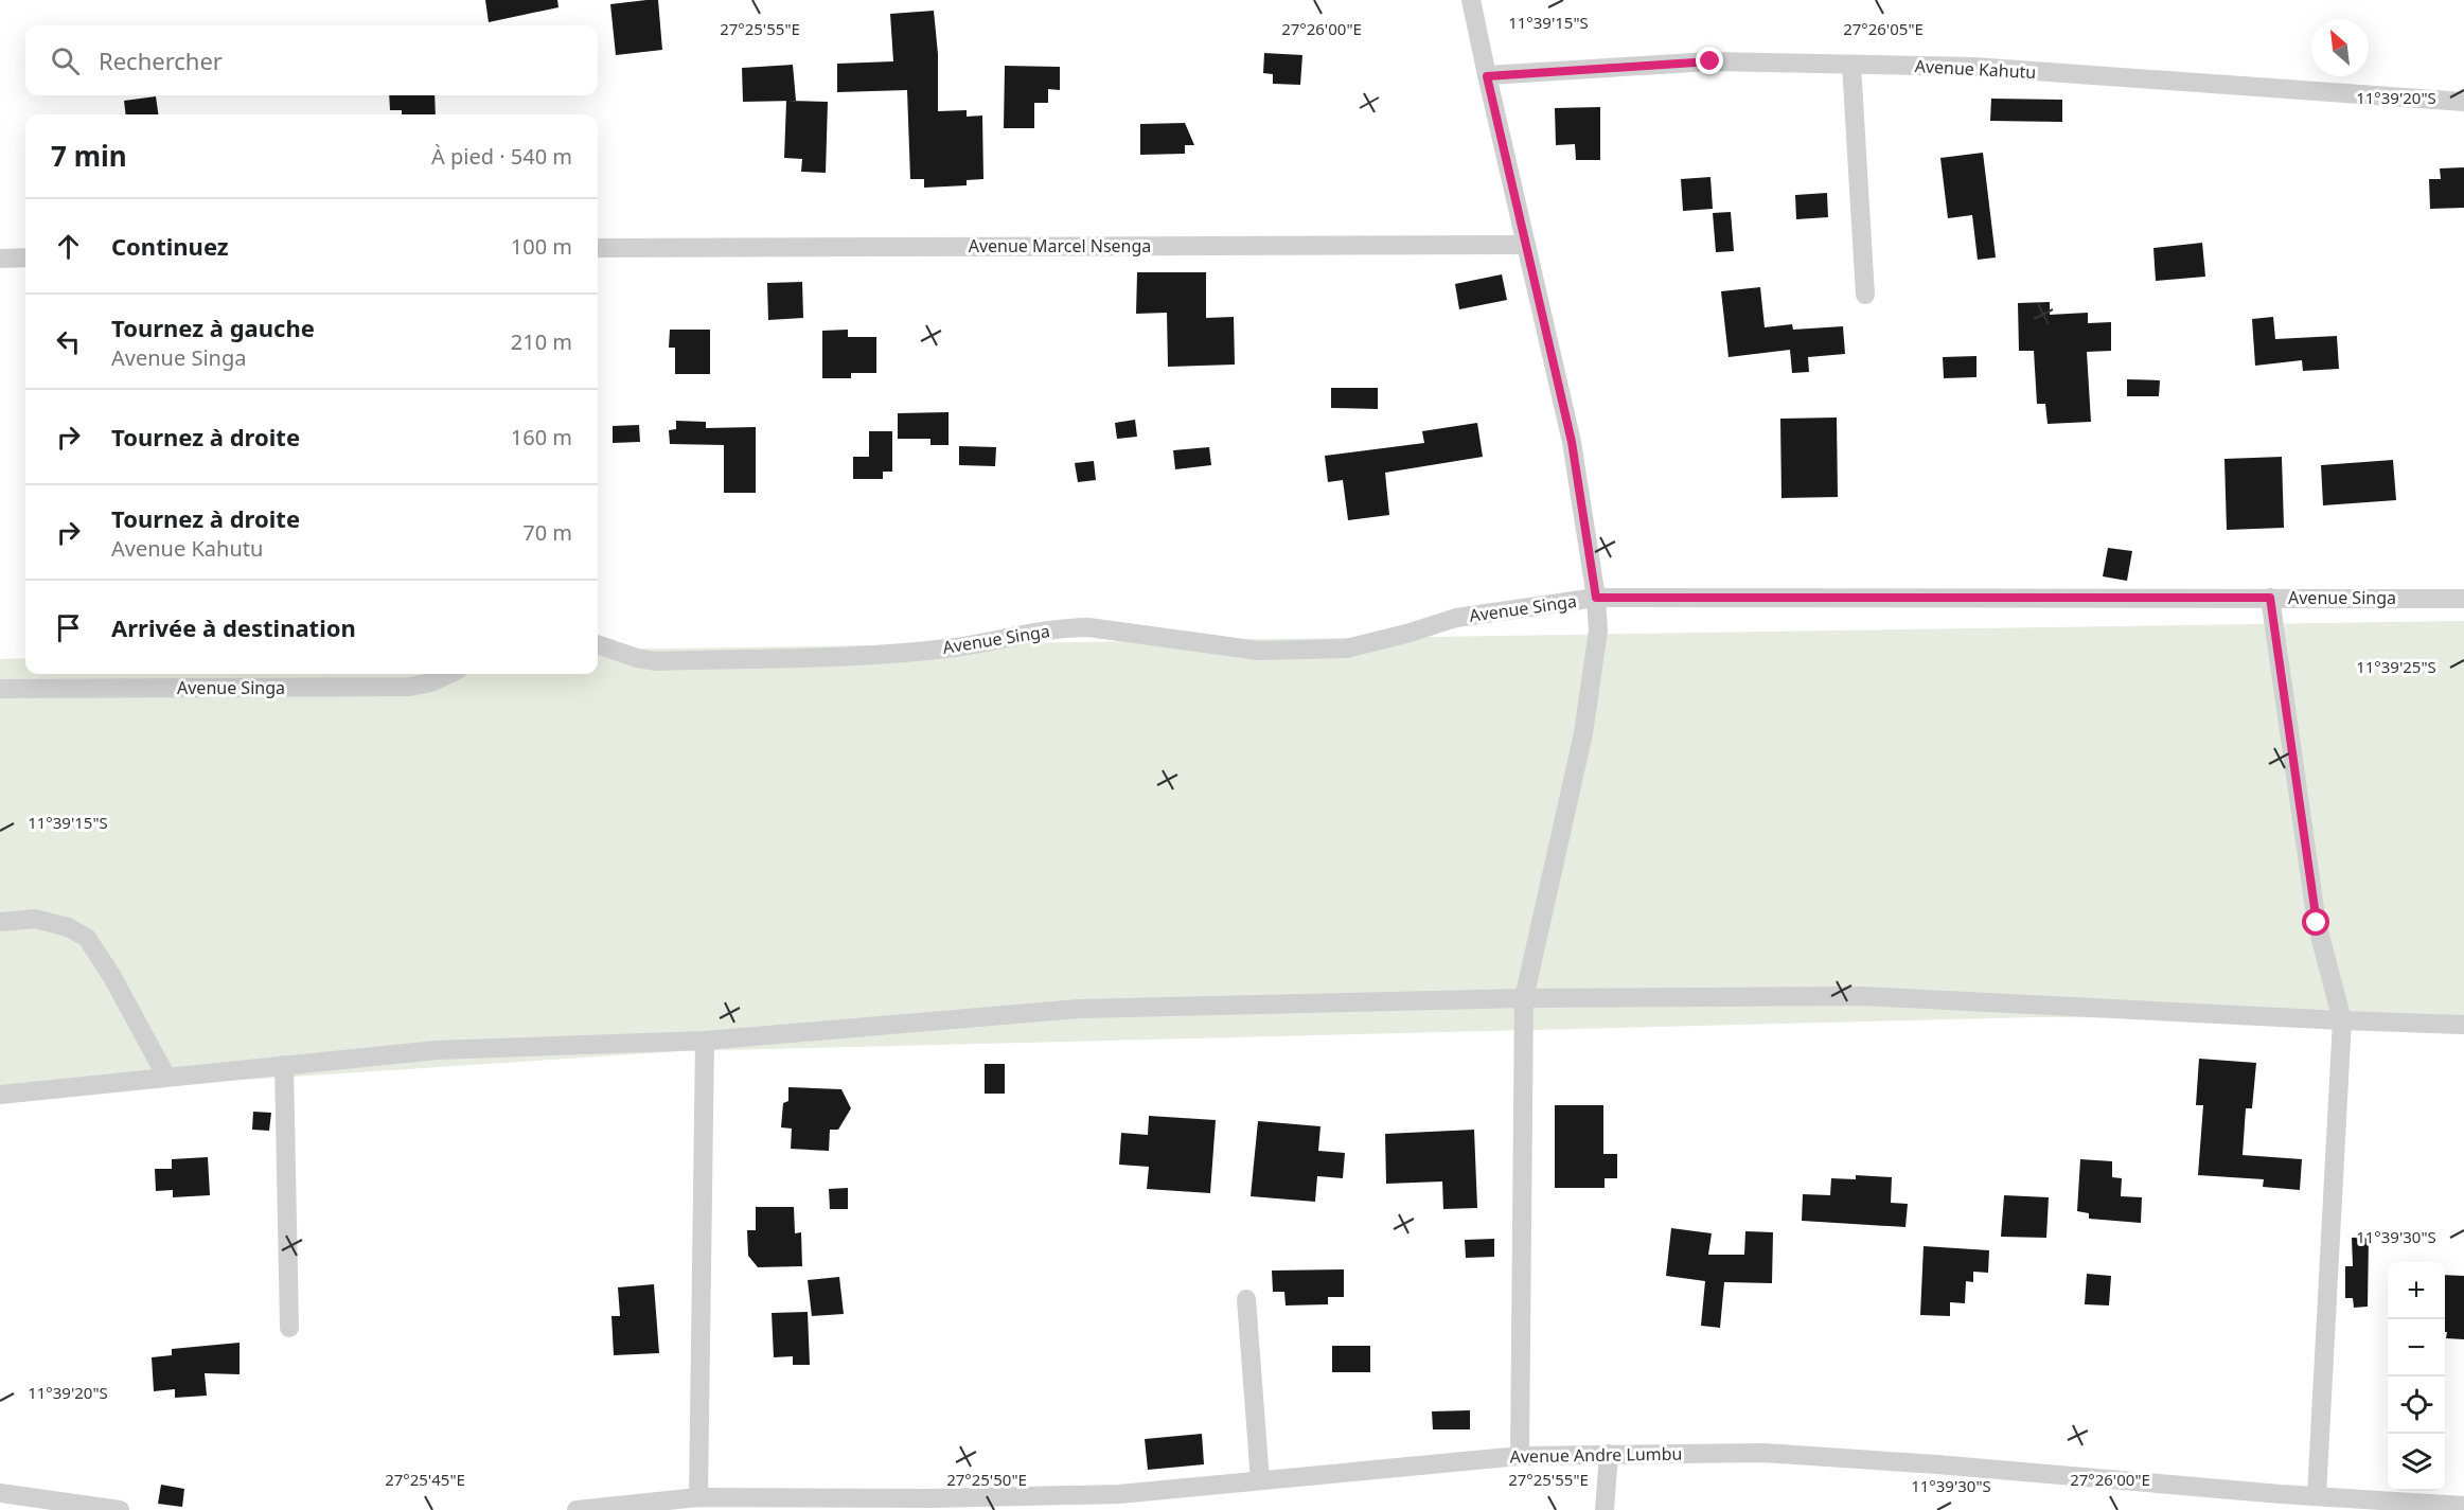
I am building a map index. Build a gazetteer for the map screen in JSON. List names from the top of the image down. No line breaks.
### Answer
{"streets":{"street":["Avenue Kahutu","Avenue Marcel Nsenga","Avenue Singa","Avenue Andre Lumbu"]},"north":"top left","page":{"search":"Rechercher","heading":["7 min","À pied · 540 m"],"list":[["Continuez","100 m"],["Tournez à gauche","Avenue Singa","210 m"],["Tournez à droite","160 m"],["Tournez à droite","Avenue Kahutu","70 m"],"Arrivée à destination"],"map_buttons":["+","−"]},"coordinates":["11°39'15\"S","27°25'55\"E","27°26'00\"E","27°26'05\"E","11°39'20\"S","11°39'25\"S","11°39'30\"S","27°25'45\"E","27°25'50\"E"]}
